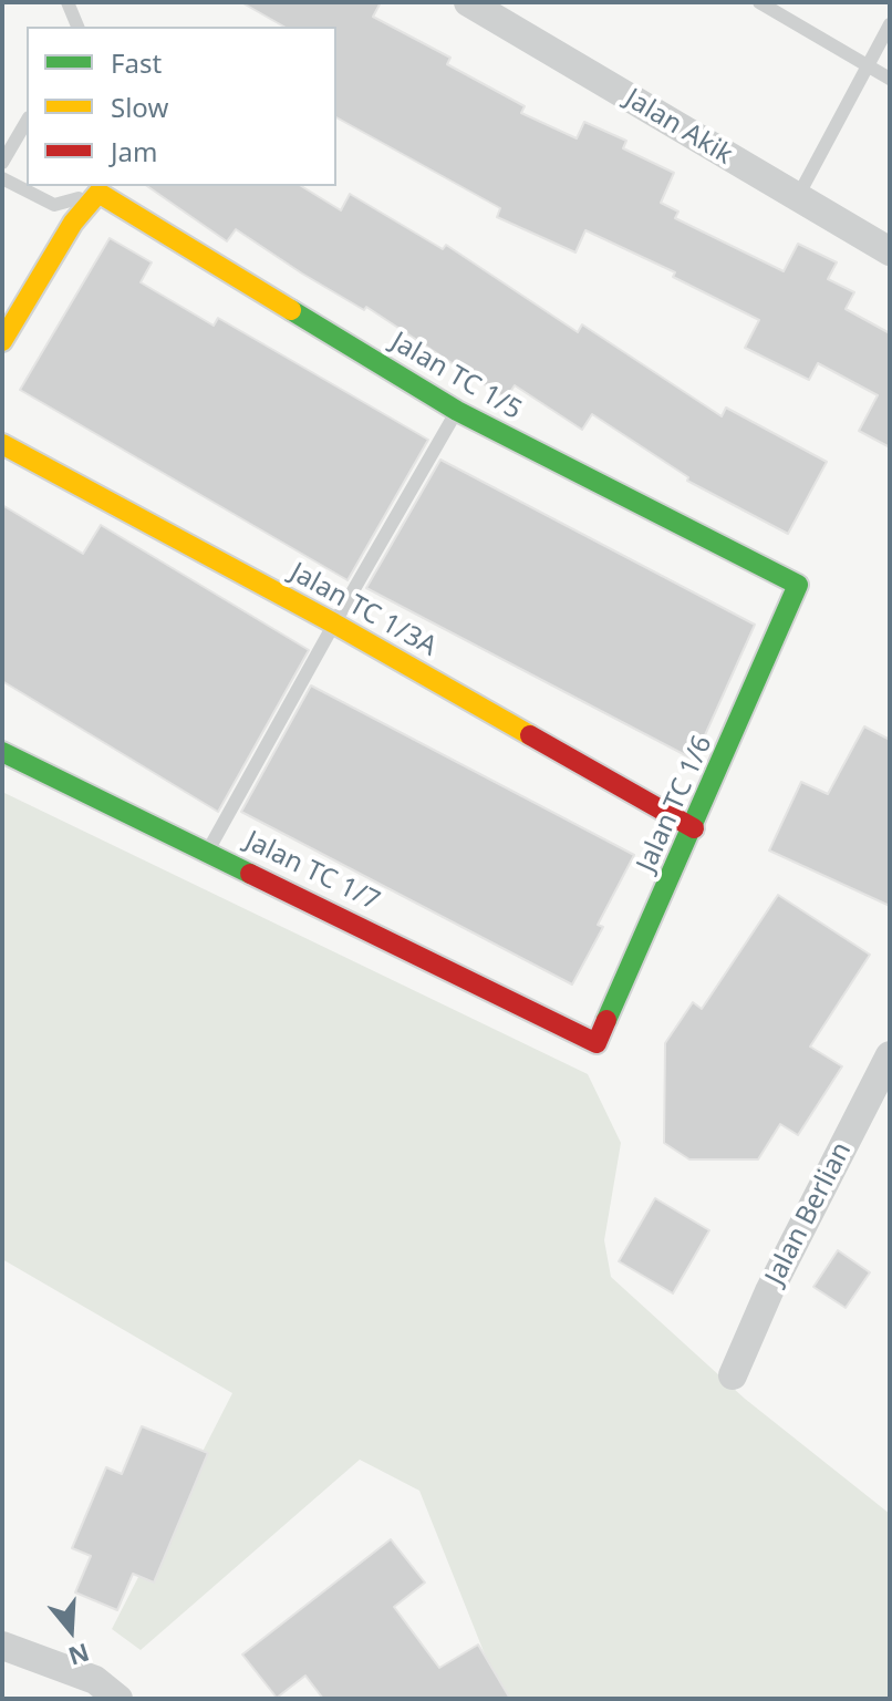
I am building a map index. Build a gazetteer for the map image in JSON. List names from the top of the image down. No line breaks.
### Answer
{"streets":{"street":["Jalan Akik","Jalan TC 1/5","Jalan TC 1/3A","Jalan TC 1/6","Jalan TC 1/7","Jalan Berlian"]},"crossings":[["Jalan TC 1/5","Jalan TC 1/6"],["Jalan TC 1/3A","Jalan TC 1/6"],["Jalan TC 1/6","Jalan TC 1/7"]],"legend":["Fast","Slow","Jam"],"north":"bottom"}
